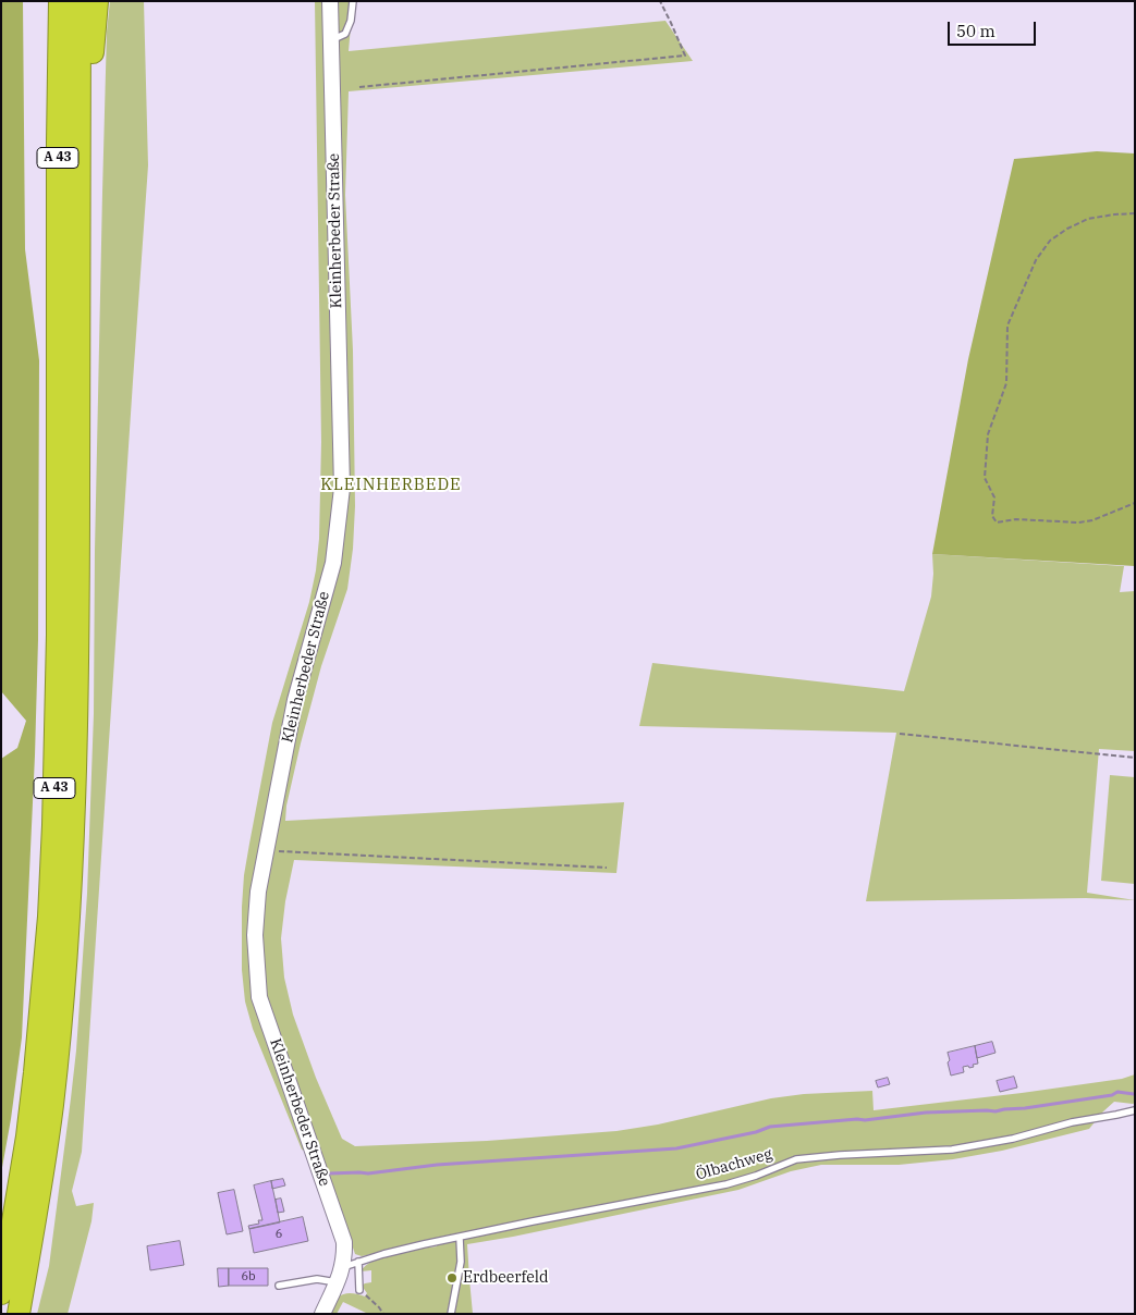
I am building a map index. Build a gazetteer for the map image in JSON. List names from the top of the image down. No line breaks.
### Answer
{"streets":{"highway":["A 43"],"street":["Kleinherbeder Straße"],"lane":["Ölbachweg"]},"crossings":[["Kleinherbeder Straße","Ölbachweg"]],"districts":["KLEINHERBEDE"],"places":["Erdbeerfeld"],"house_numbers":["6","6b"],"scale_bar":"50 m"}
